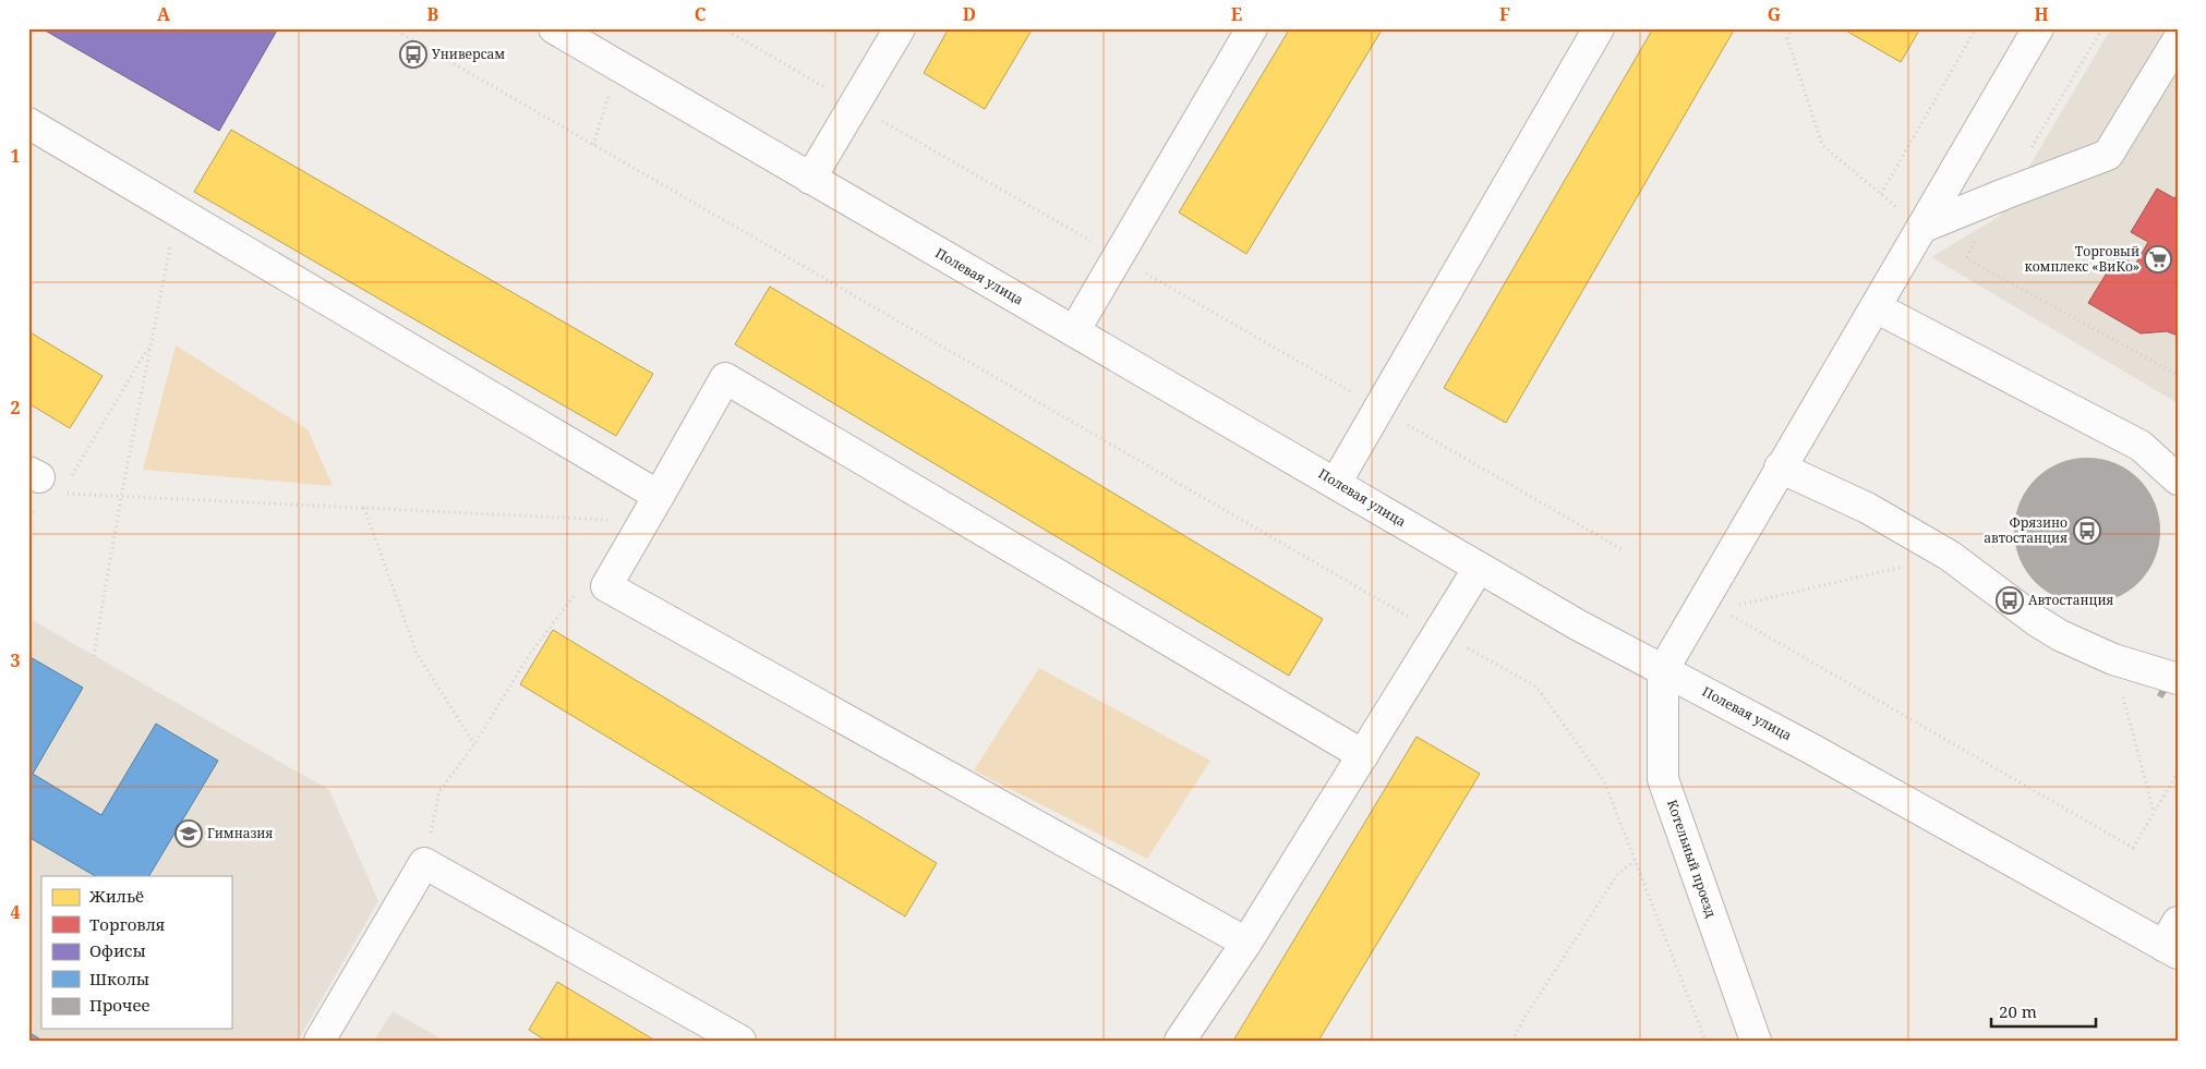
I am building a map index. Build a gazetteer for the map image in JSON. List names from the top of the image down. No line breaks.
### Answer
{"streets":{"street":["Полевая улица","Котельный проезд"]},"crossings":[["Полевая улица","Котельный проезд"]],"places":{"bus stop":["Универсам","Фрязино автостанция","Автостанция"],"supermarket":["Торговый комплекс «ВиКо»"],"school or university":["Гимназия"]},"legend":["Жильё","Торговля","Офисы","Школы","Прочее"],"scale_bar":"20 m","grid":{"columns":["A","B","C","D","E","F","G","H"],"rows":["1","2","3","4"]}}
